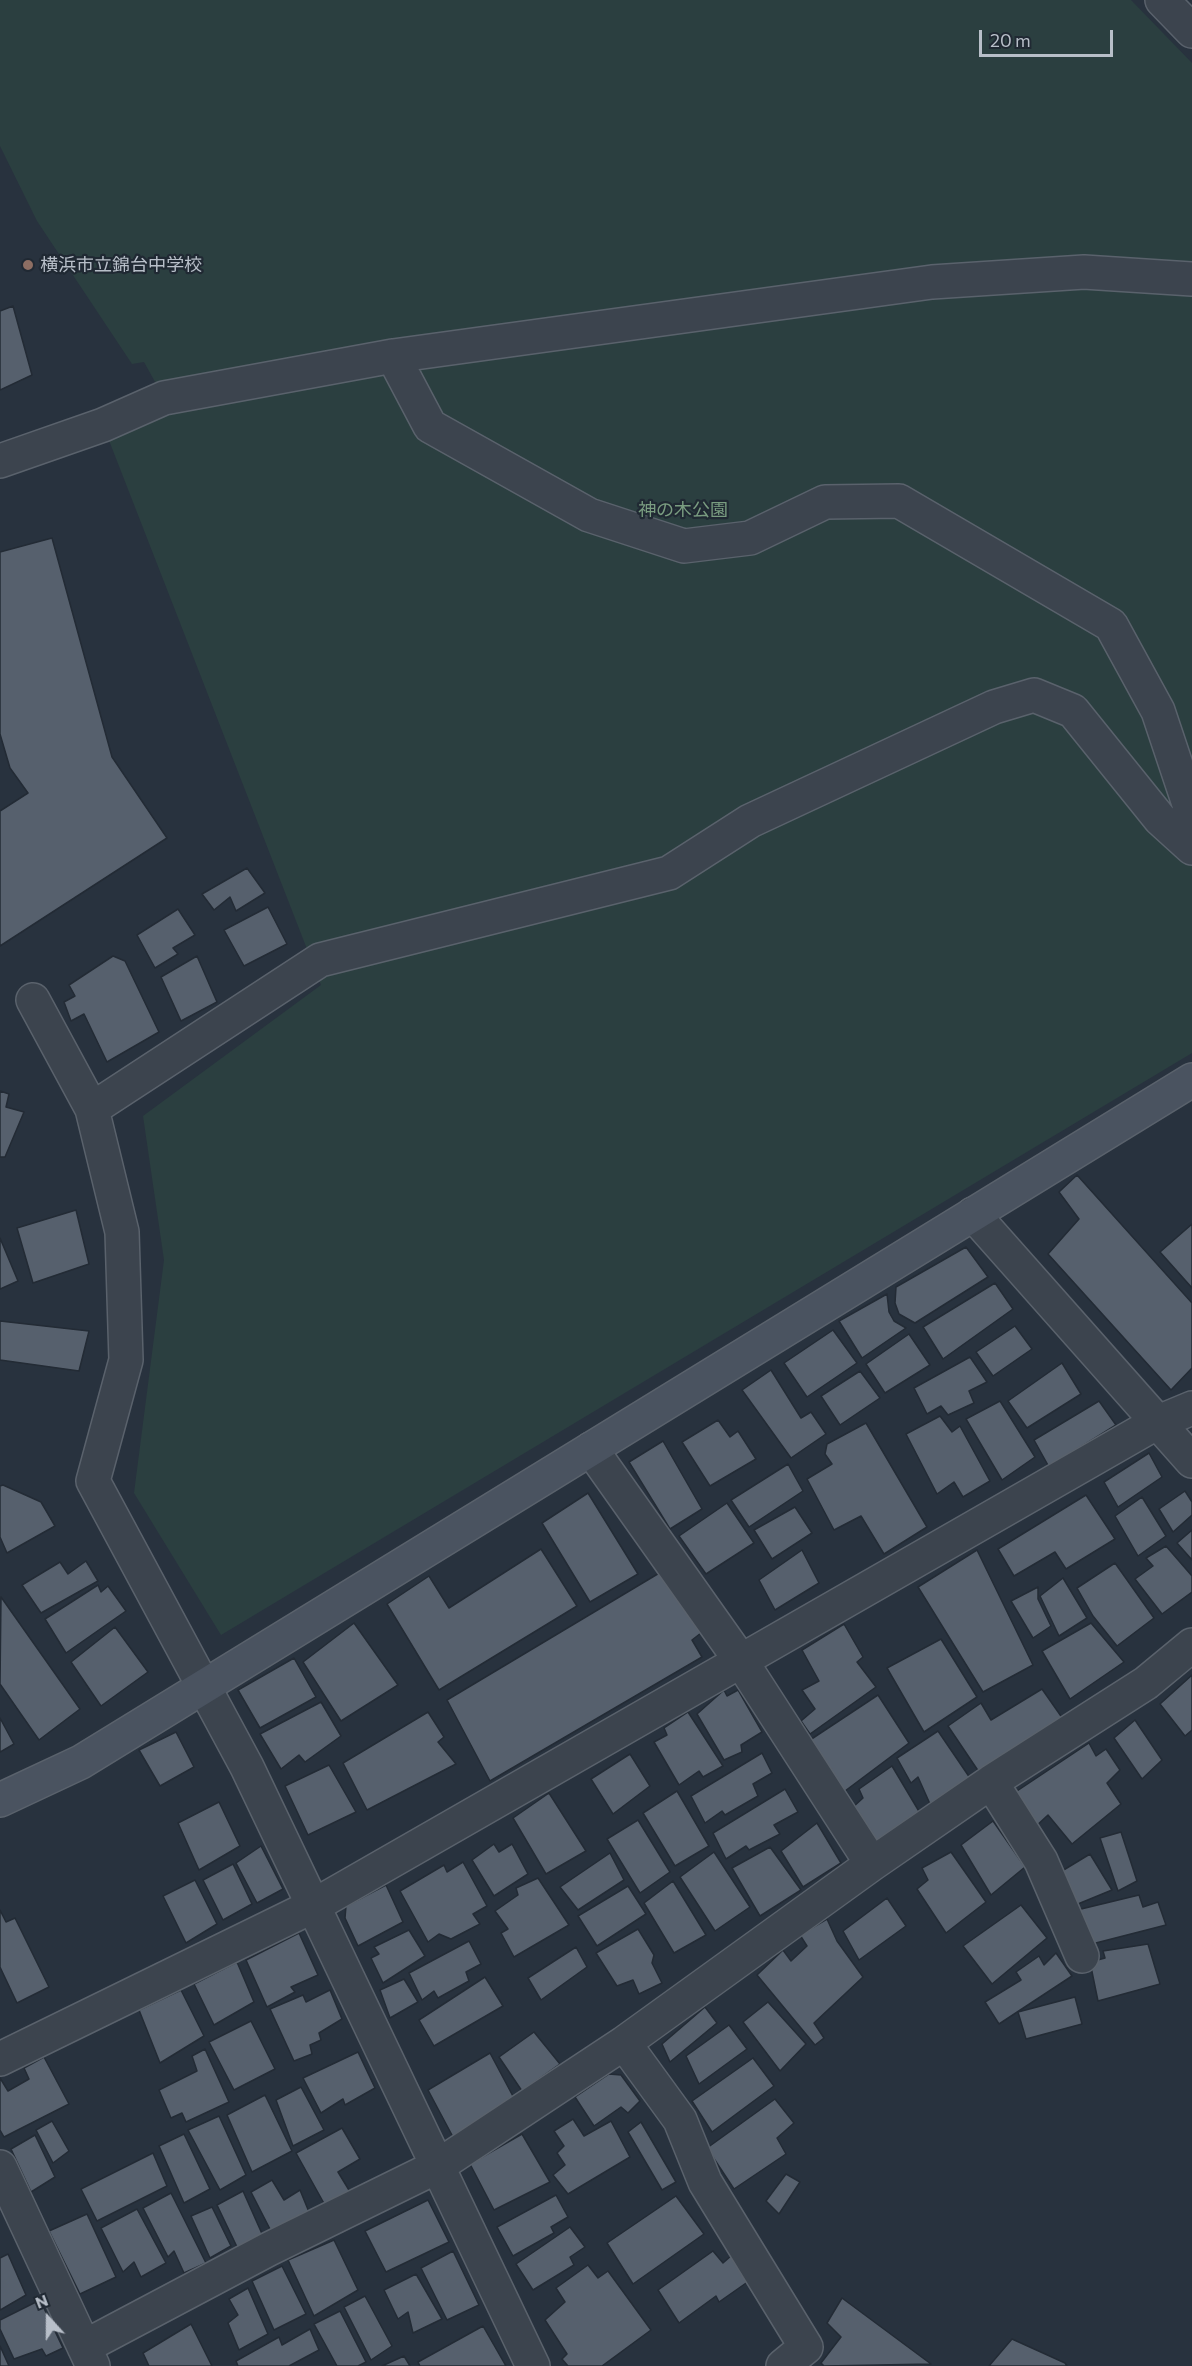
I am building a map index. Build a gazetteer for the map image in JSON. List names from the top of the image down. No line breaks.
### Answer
{"parks":["神の木公園"],"places":["横浜市立錦台中学校"],"scale_bar":"20 m","north":"top"}
